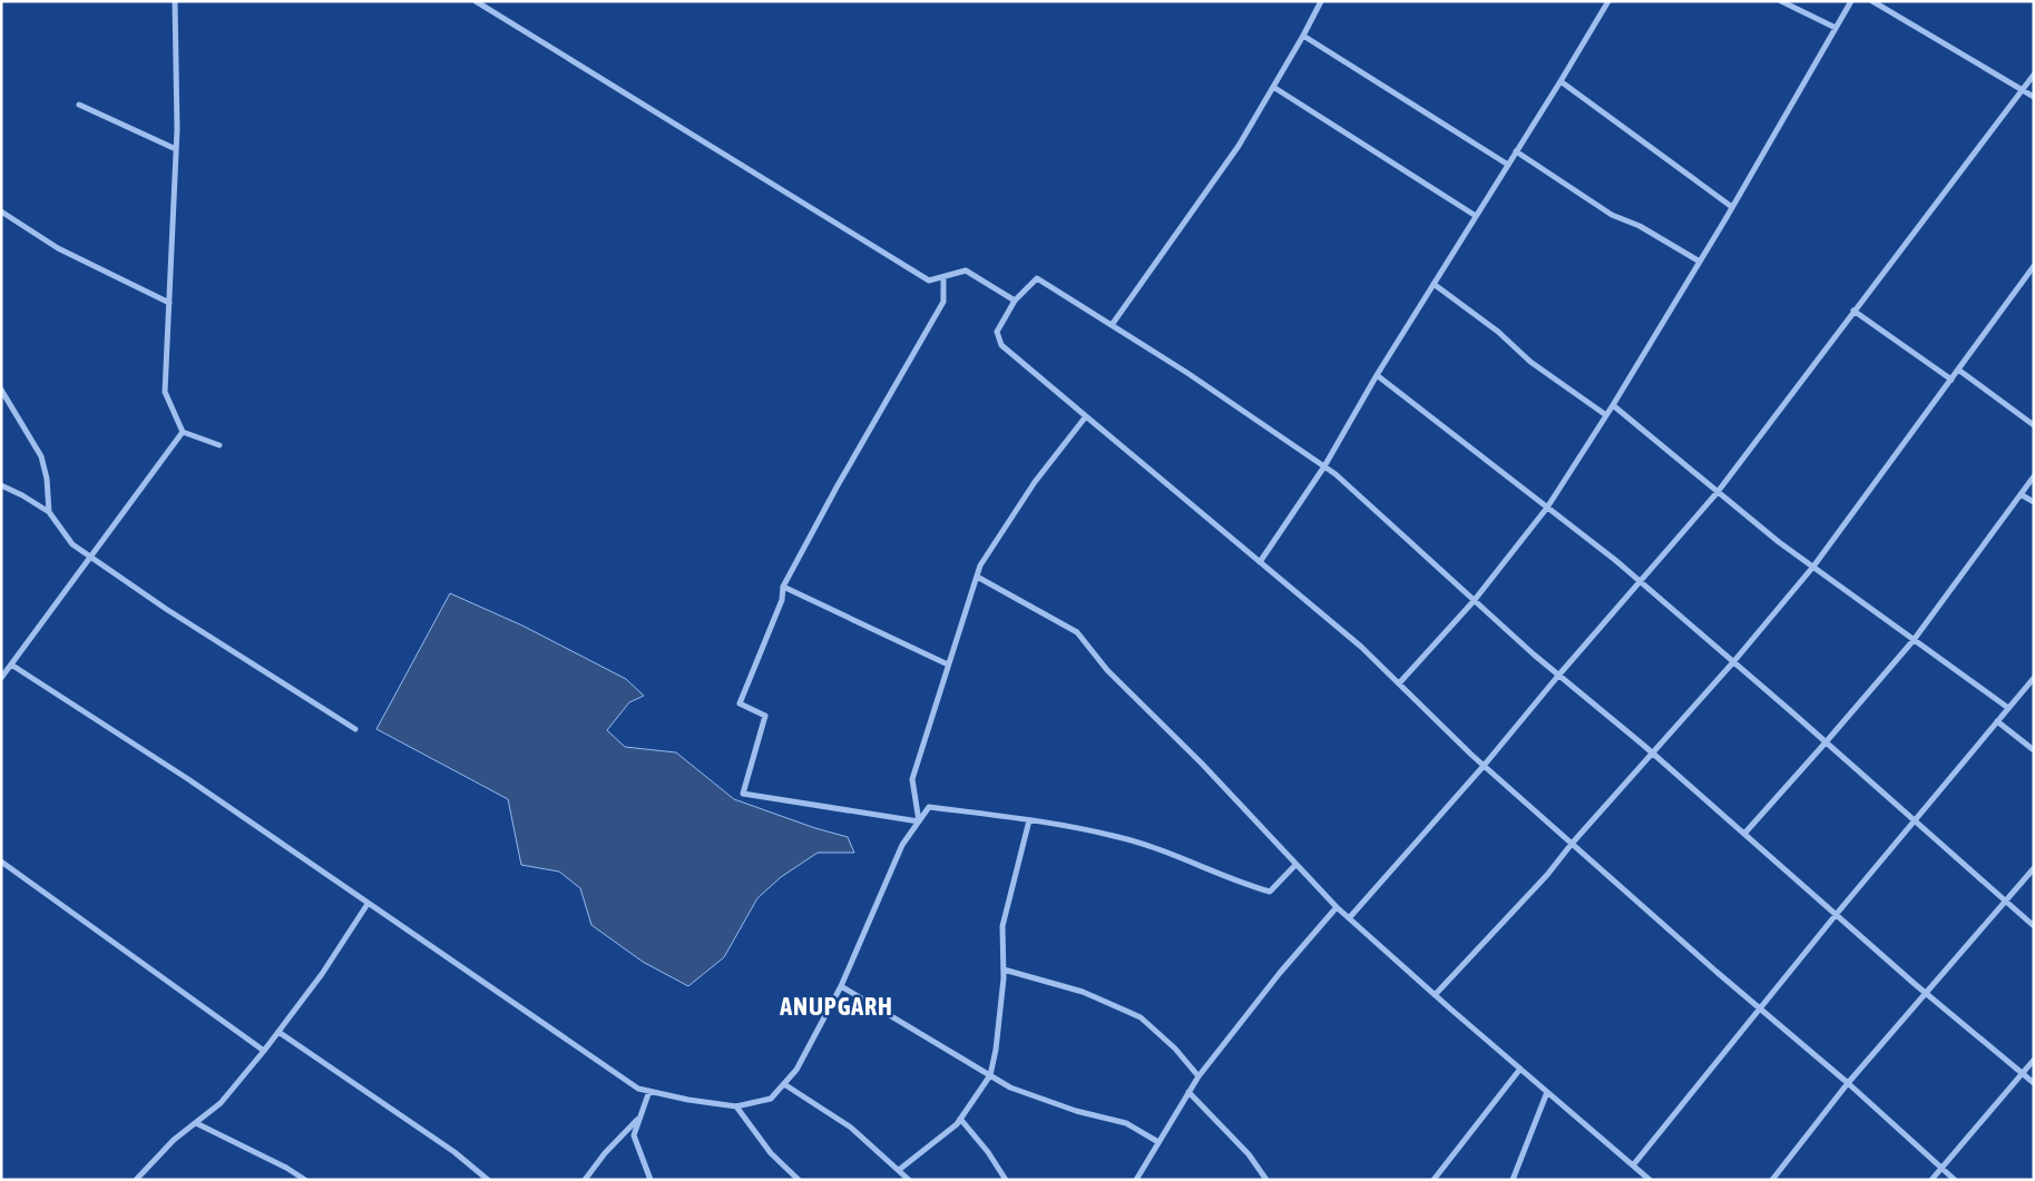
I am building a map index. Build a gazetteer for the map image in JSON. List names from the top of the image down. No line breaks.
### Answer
{"districts":["ANUPGARH"]}
